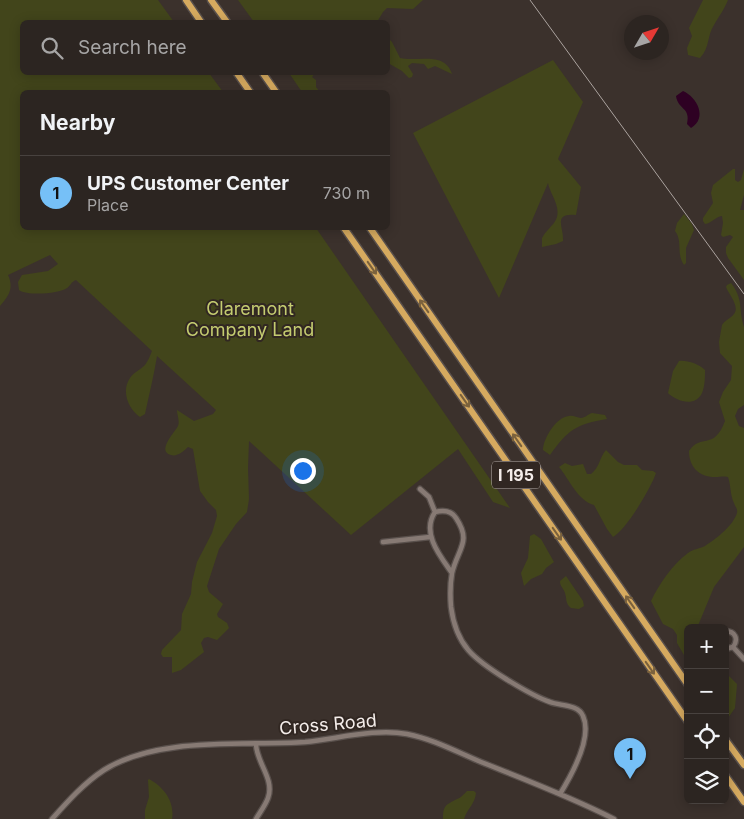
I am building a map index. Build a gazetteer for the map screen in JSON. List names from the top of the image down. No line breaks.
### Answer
{"streets":{"highway":["I 195"],"street":["Cross Road"]},"parks":["Claremont Company Land"],"north":"top right","page":{"search":"Search here","heading":"Nearby","list":[{"mark":"1","name":"UPS Customer Center","note":"Place","value":"730 m"}],"map_buttons":["+","−"],"pins":"1"}}
